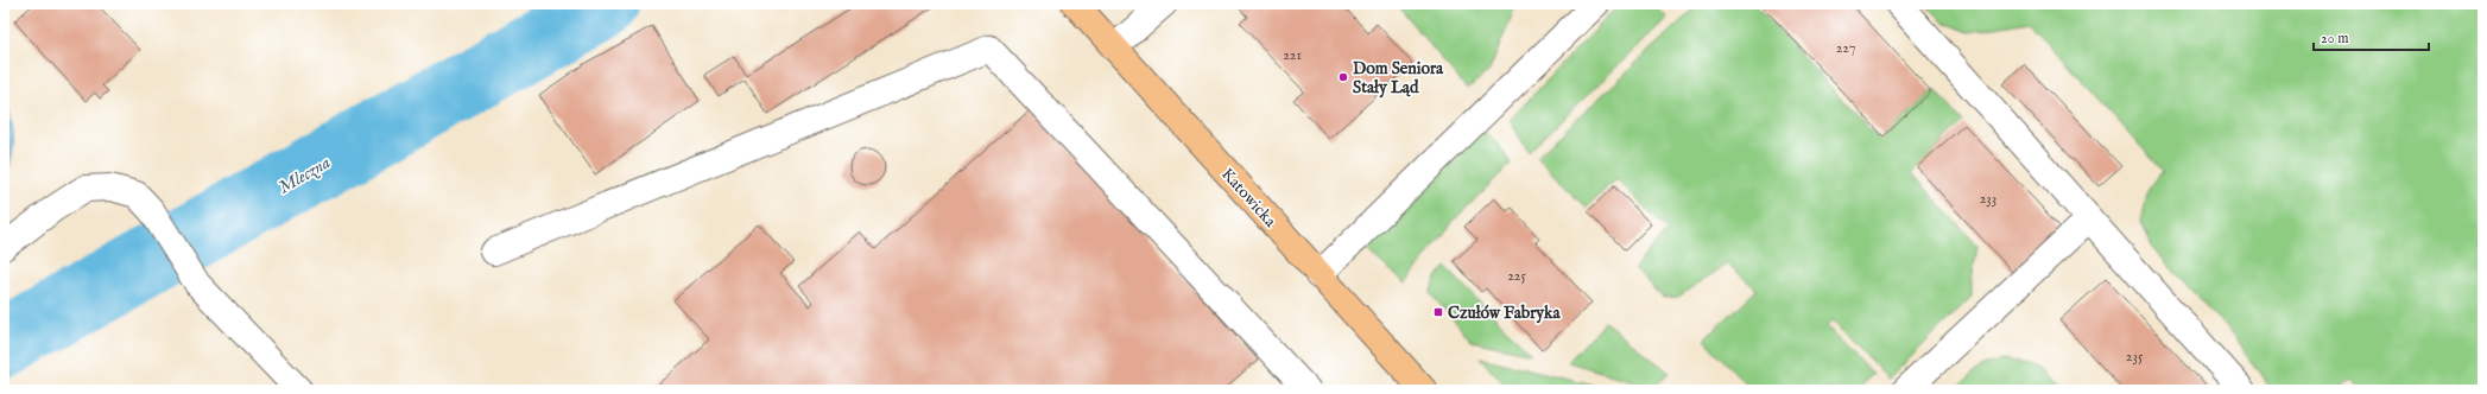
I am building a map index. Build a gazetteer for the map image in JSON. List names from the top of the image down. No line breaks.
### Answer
{"streets":{"main road":["Katowicka"]},"water":["Mleczna"],"places":{"other":["Dom Seniora Stały Ląd"],"transit":["Czułów Fabryka"]},"house_numbers":["227","221","233","225","235"],"scale_bar":"20 m"}
